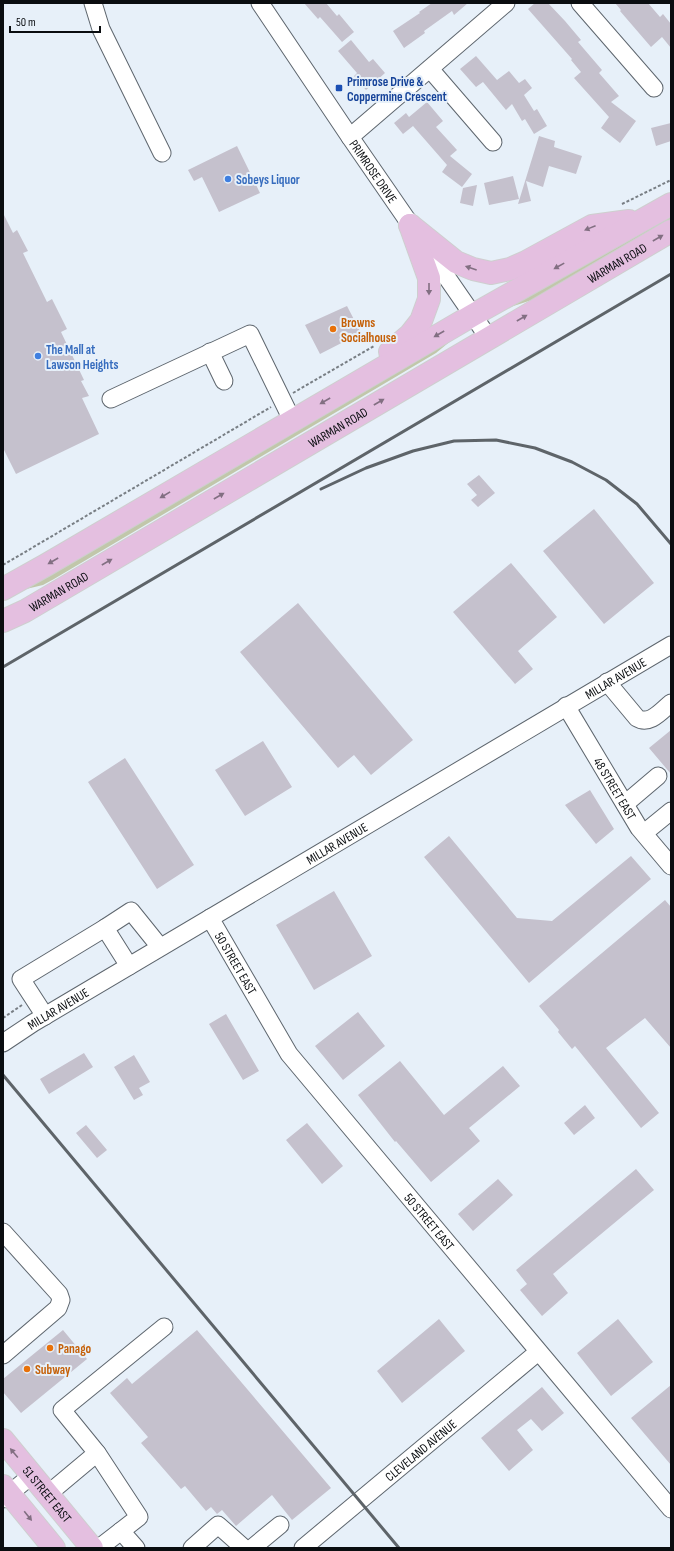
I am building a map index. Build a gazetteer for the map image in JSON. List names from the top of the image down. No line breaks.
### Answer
{"streets":{"main road":["WARMAN ROAD","51 STREET EAST"],"street":["PRIMROSE DRIVE","MILLAR AVENUE","48 STREET EAST","50 STREET EAST","CLEVELAND AVENUE"]},"crossings":[["PRIMROSE DRIVE","WARMAN ROAD"],["MILLAR AVENUE","48 STREET EAST"],["MILLAR AVENUE","50 STREET EAST"],["50 STREET EAST","CLEVELAND AVENUE"]],"places":{"transit":["Primrose Drive & Coppermine Crescent"],"other":["Sobeys Liquor","Browns Socialhouse","The Mall at Lawson Heights","Panago","Subway"]},"scale_bar":"50 m"}
